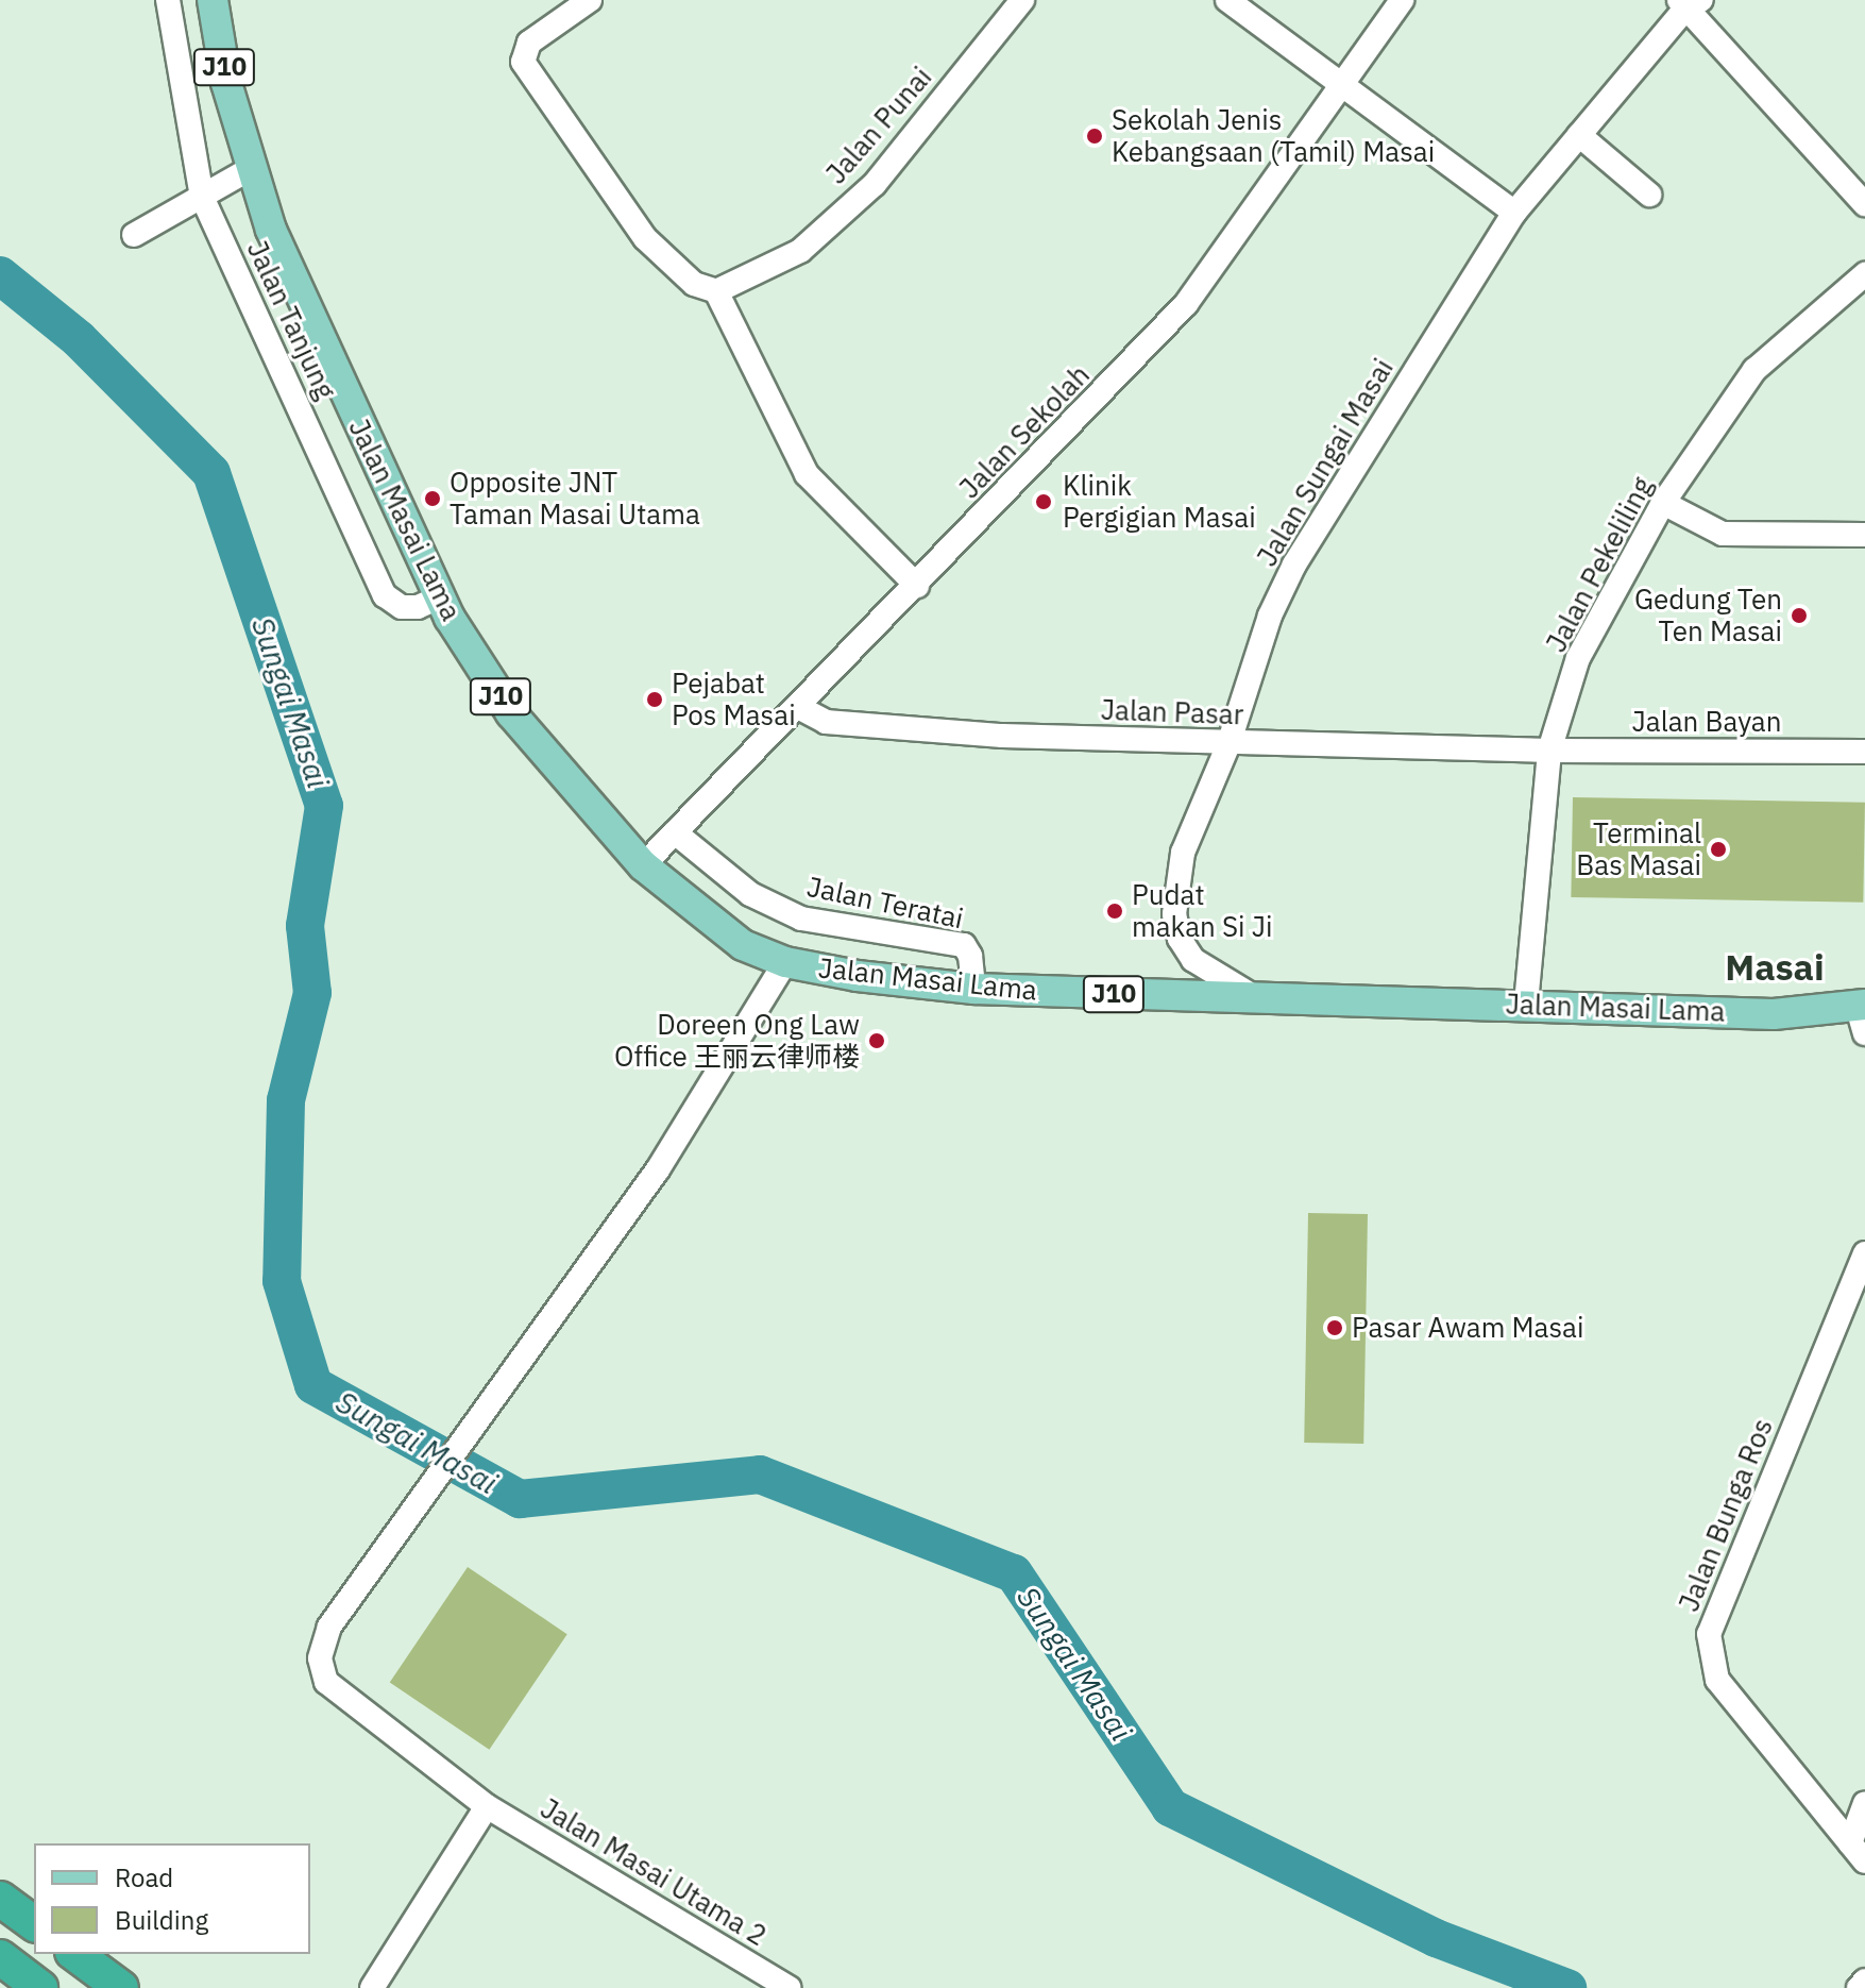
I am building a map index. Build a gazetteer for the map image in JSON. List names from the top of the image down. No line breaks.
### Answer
{"streets":{"main road":["J10","Jalan Masai Lama"],"street":["Jalan Punai","Jalan Tanjung","Jalan Sekolah","Jalan Sungai Masai","Jalan Pekeliling","Jalan Pasar","Jalan Bayan","Jalan Teratai","Jalan Bunga Ros","Jalan Masai Utama 2"]},"crossings":[["Jalan Tanjung","Jalan Masai Lama"],["Jalan Sekolah","Jalan Masai Lama"],["Jalan Sekolah","Jalan Pasar"],["Jalan Sekolah","Jalan Teratai"],["Jalan Sungai Masai","Jalan Masai Lama"],["Jalan Sungai Masai","Jalan Pasar"],["Jalan Masai Lama","Jalan Pekeliling"],["Jalan Masai Lama","Jalan Teratai"],["Jalan Masai Lama","Jalan Masai Utama 2"],["Jalan Pekeliling","Jalan Pasar"],["Jalan Pekeliling","Jalan Bayan"],["Jalan Pasar","Jalan Bayan"]],"districts":["Masai"],"water":["Sungai Masai"],"places":["Sekolah Jenis Kebangsaan (Tamil) Masai","Opposite JNT Taman Masai Utama","Klinik Pergigian Masai","Gedung Ten Ten Masai","Pejabat Pos Masai","Terminal Bas Masai","Pudat makan Si Ji","Doreen Ong Law Office 王丽云律师楼","Pasar Awam Masai"],"legend":["Road","Building"]}
